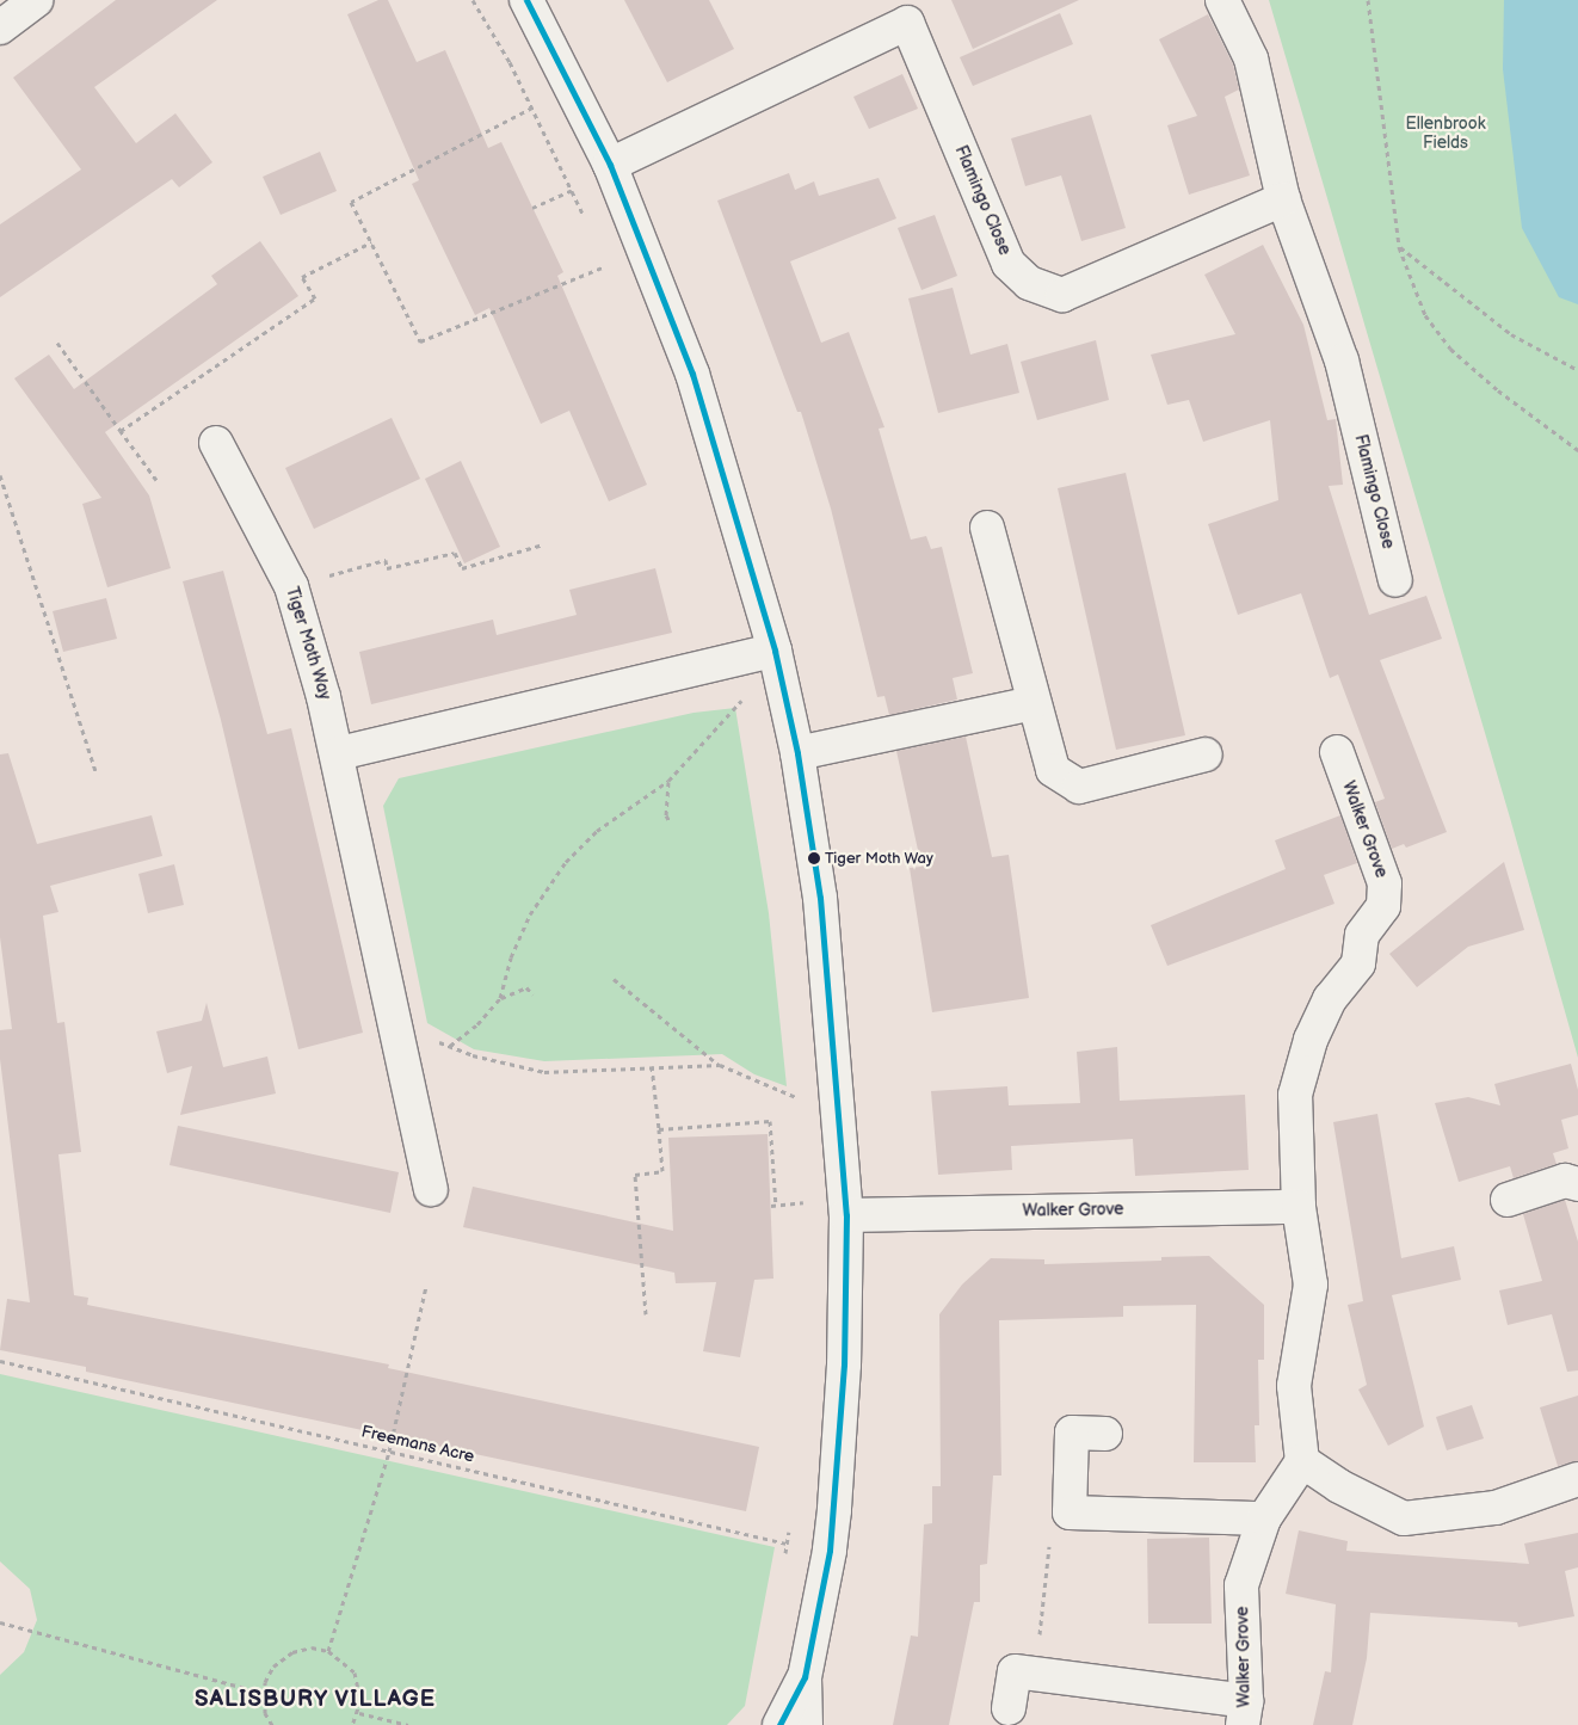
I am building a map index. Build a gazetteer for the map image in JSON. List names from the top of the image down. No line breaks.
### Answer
{"streets":{"street":["Flamingo Close","Tiger Moth Way","Walker Grove"],"path":["Freemans Acre"]},"districts":["SALISBURY VILLAGE"],"parks":["Ellenbrook Fields"],"places":["Tiger Moth Way"]}
